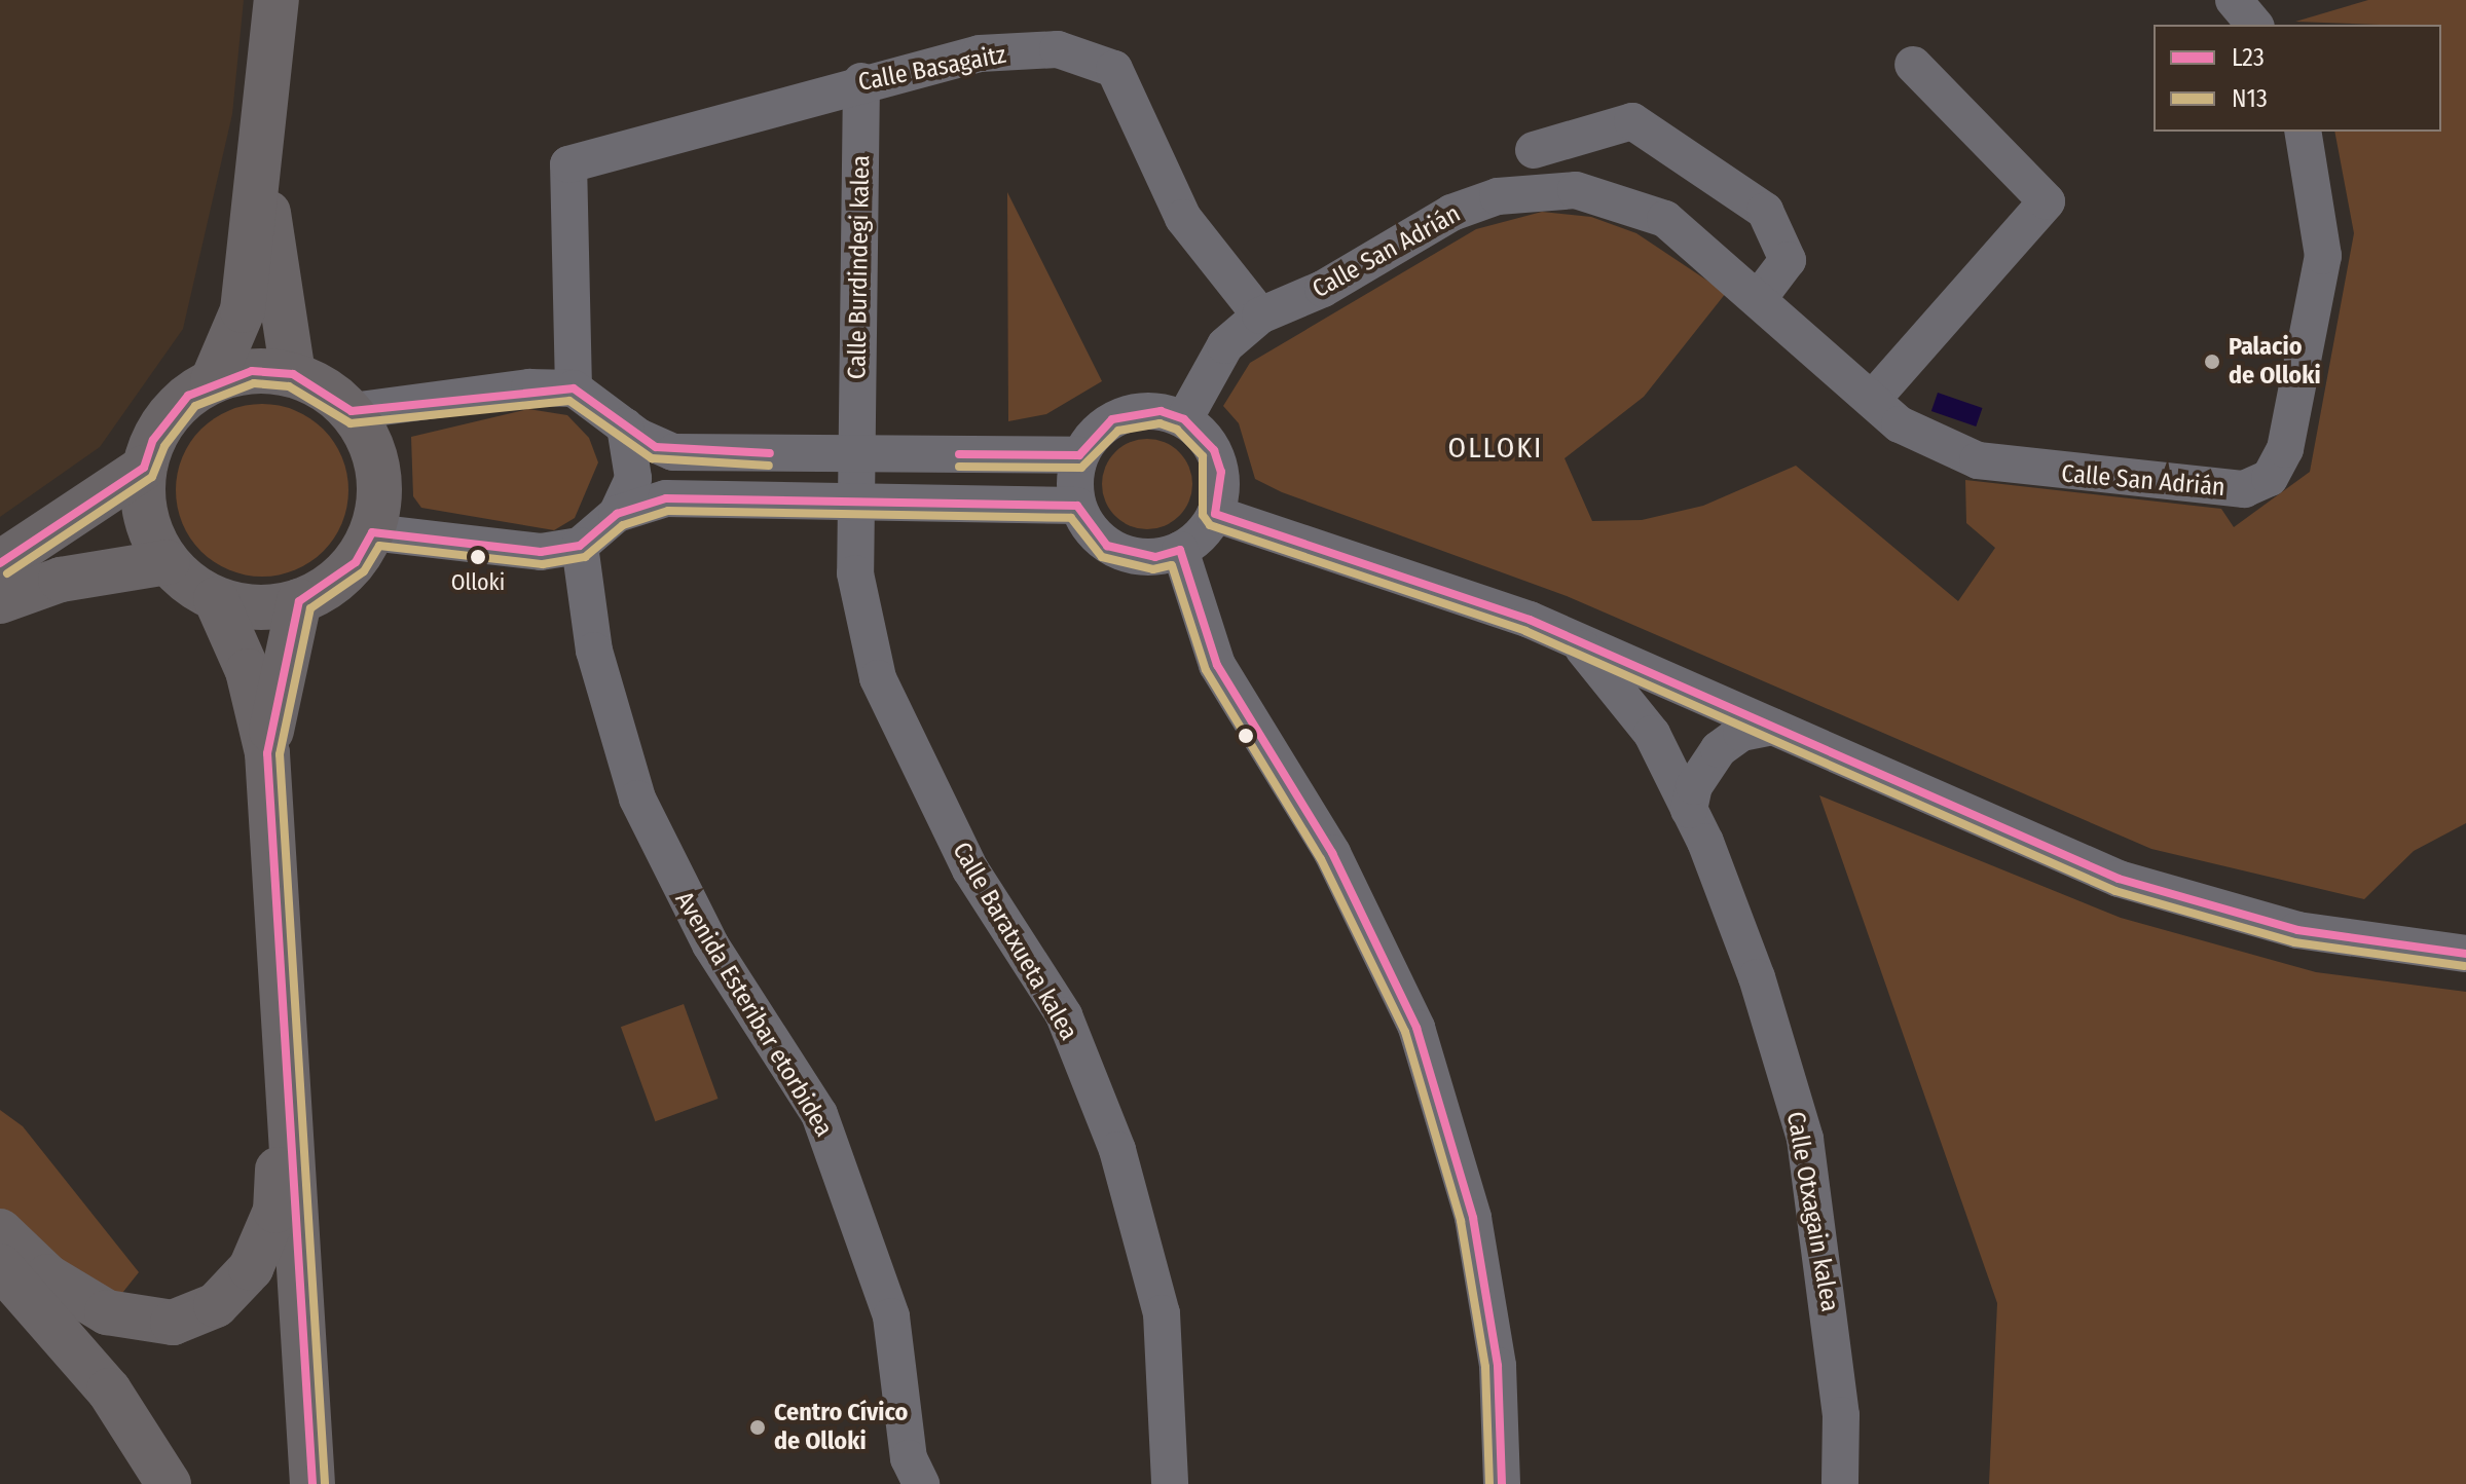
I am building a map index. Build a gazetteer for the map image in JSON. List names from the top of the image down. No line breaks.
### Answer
{"streets":{"street":["Calle Basagaitz","Calle San Adrián","Calle Burdindegi kalea","Calle Baratxueta kalea","Avenida Esteribar etorbidea","Calle Otxagain kalea"]},"crossings":[["Calle Basagaitz","Calle San Adrián"],["Calle Basagaitz","Calle Burdindegi kalea"],["Calle Burdindegi kalea","Calle Baratxueta kalea"]],"districts":["OLLOKI"],"places":["Palacio de Olloki","Olloki","Centro Cívico de Olloki"],"lines":["transit line L23","transit line N13"],"legend":["L23","N13"]}
